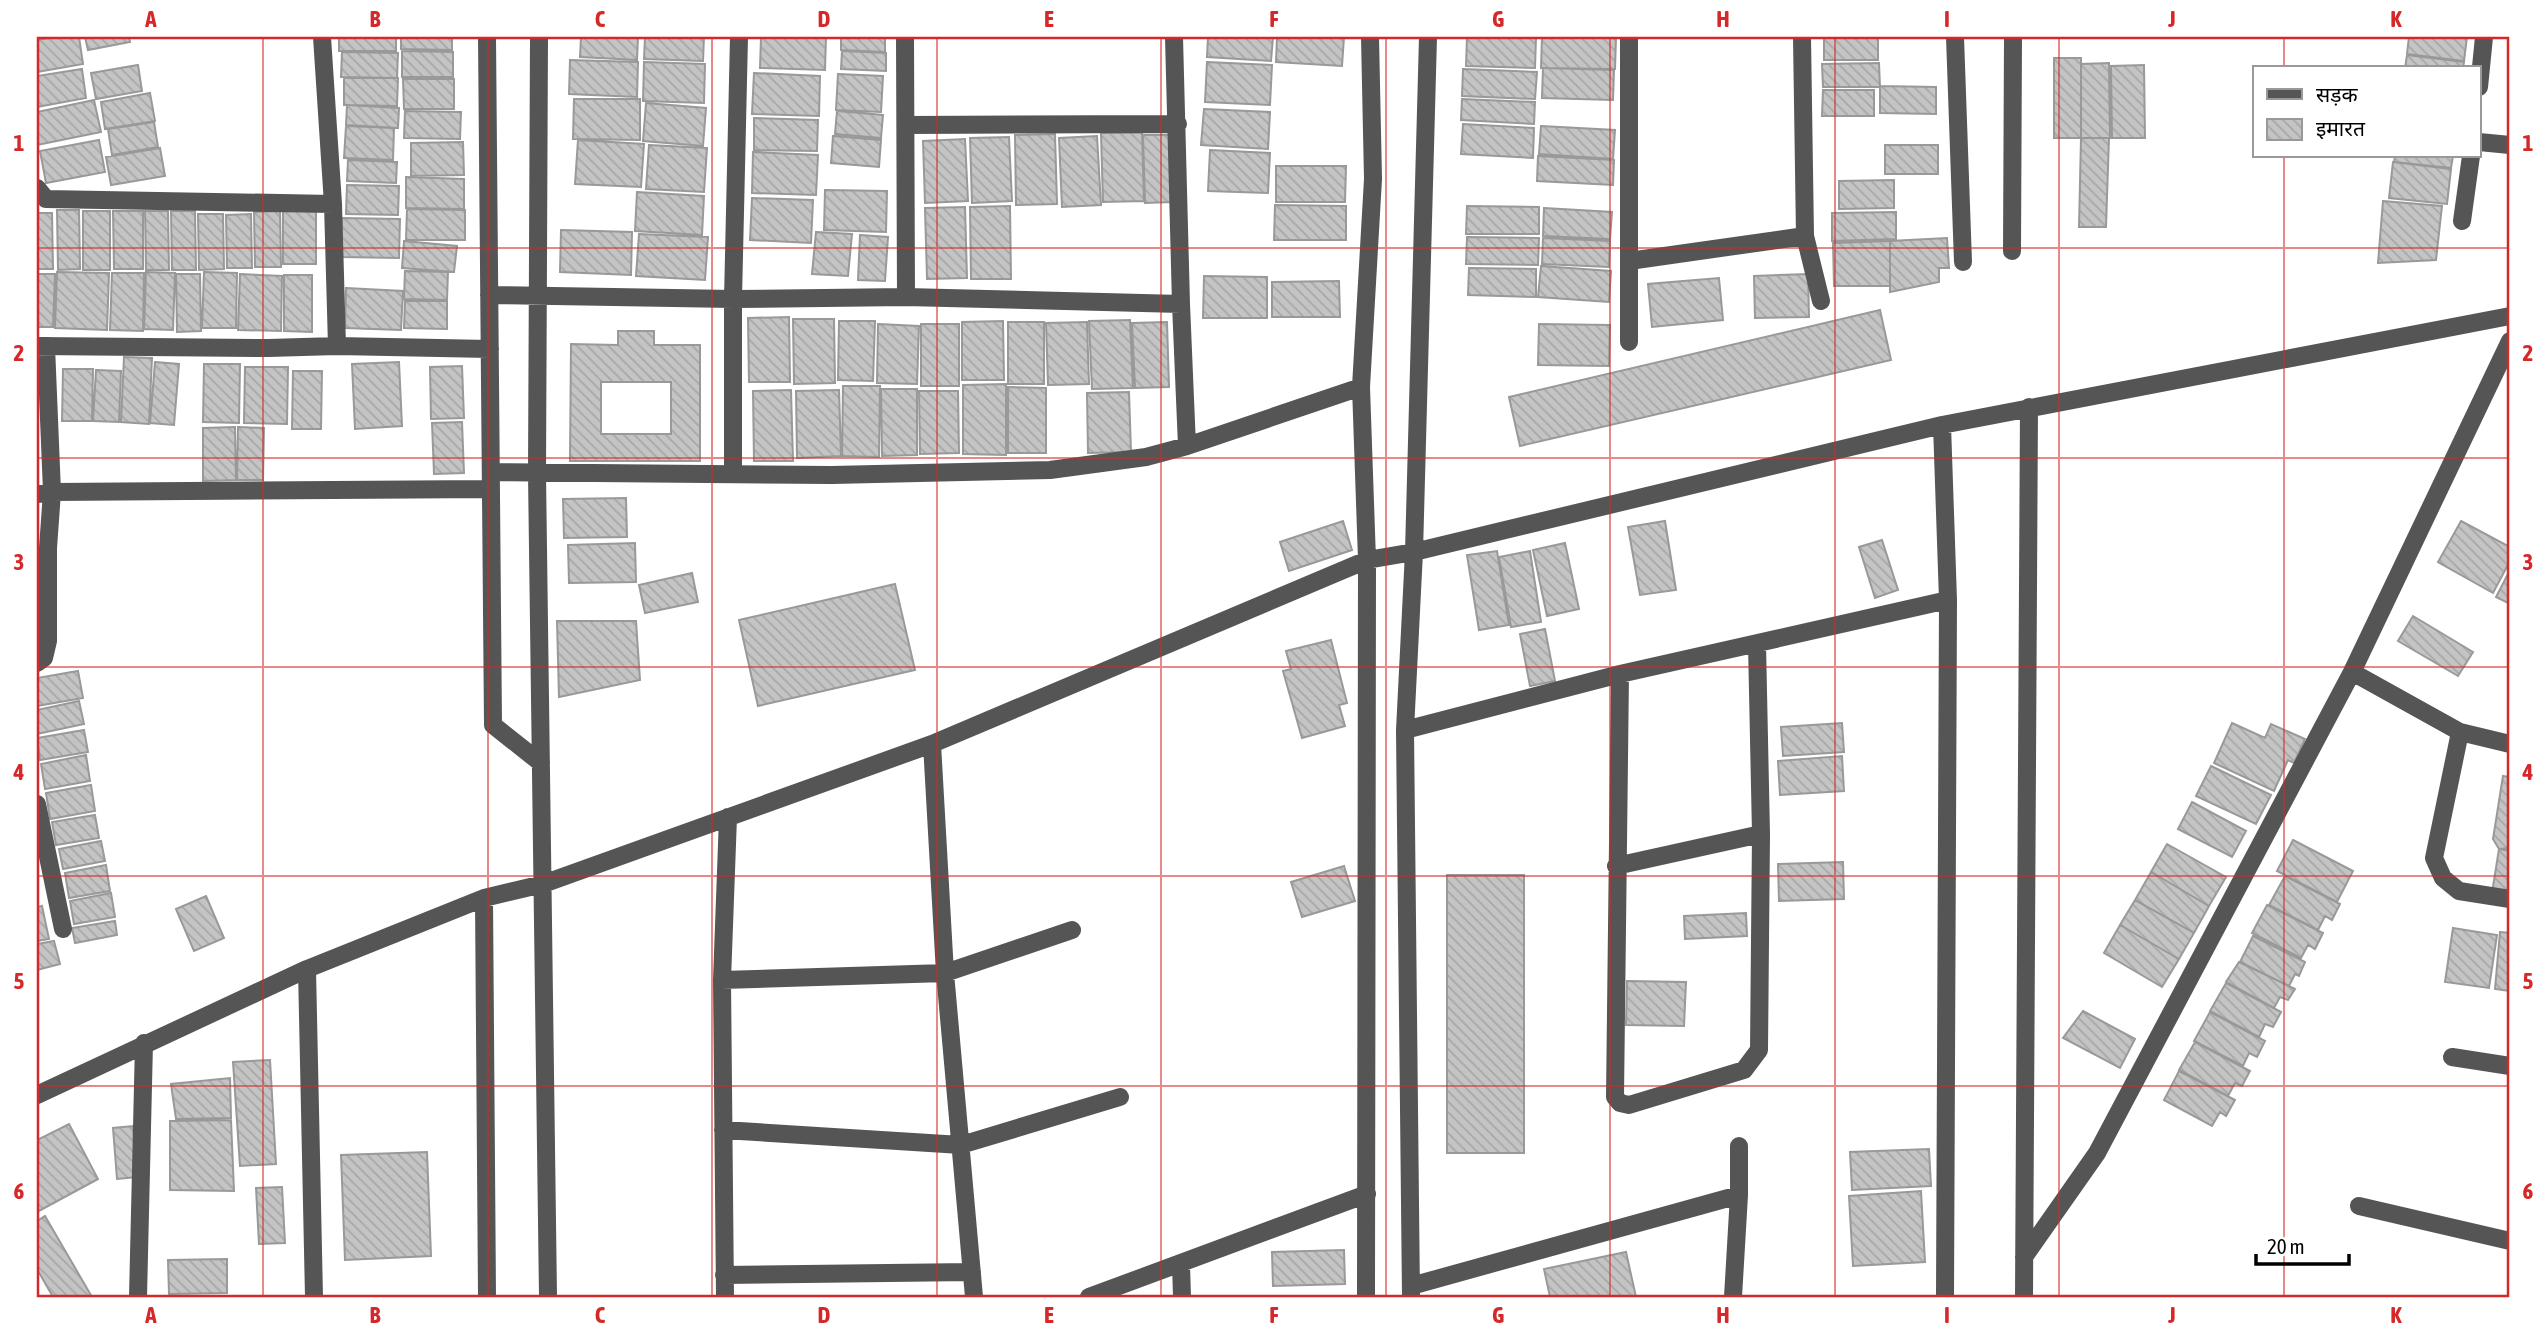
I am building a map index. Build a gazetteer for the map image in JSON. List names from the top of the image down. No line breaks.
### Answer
{"legend":["सड़क","इमारत"],"scale_bar":"20 m","grid":{"columns":["A","B","C","D","E","F","G","H","I","J","K"],"rows":["1","2","3","4","5","6"]}}
